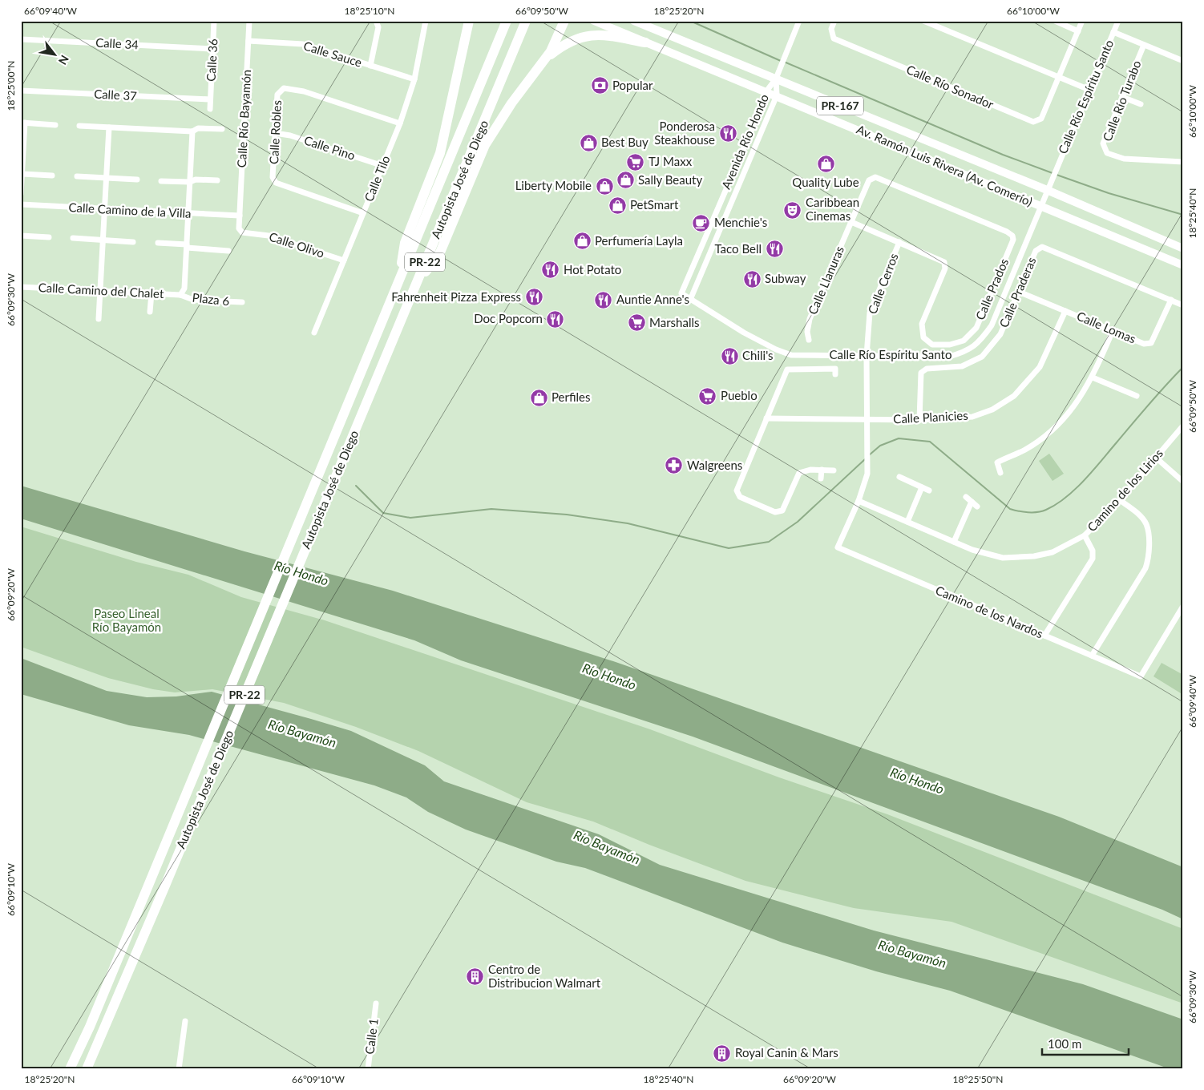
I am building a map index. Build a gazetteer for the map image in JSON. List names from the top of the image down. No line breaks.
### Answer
{"streets":{"highway":["Autopista José de Diego","PR-22"],"main road":["PR-167","Av. Ramón Luis Rivera (Av. Comerío)"],"street":["Calle 34","Calle Sauce","Calle 36","Calle Río Sonador","Calle 37","Calle Río Espíritu Santo","Calle Río Turabo","Calle Río Bayamón","Calle Robles","Avenida Río Hondo","Calle Pino","Calle Tilo","Calle Camino de la Villa","Calle Olivo","Calle Llanuras","Calle Cerros","Calle Prados","Calle Camino del Chalet","Calle Praderas","Plaza 6","Calle Lomas","Calle Planicies","Camino de los Lirios","Camino de los Nardos","Calle 1"]},"crossings":[["Calle 34","Calle 36"],["Calle Sauce","Calle Río Bayamón"],["Calle Sauce","Calle Tilo"],["Calle 36","Calle 37"],["Calle Río Espíritu Santo","Calle Río Turabo"],["Calle Río Espíritu Santo","Avenida Río Hondo"],["Calle Río Espíritu Santo","Av. Ramón Luis Rivera (Av. Comerío)"],["Calle Río Espíritu Santo","Calle Cerros"],["Calle Río Bayamón","Calle Camino de la Villa"],["Calle Río Bayamón","Calle Olivo"],["Calle Robles","Calle Pino"],["Calle Robles","Calle Tilo"],["Avenida Río Hondo","Av. Ramón Luis Rivera (Av. Comerío)"],["Calle Pino","Calle Tilo"],["Calle Tilo","Calle Olivo"],["Calle Camino de la Villa","Calle Olivo"],["Calle Llanuras","Calle Prados"],["Calle Cerros","Calle Prados"],["Calle Cerros","Calle Planicies"],["Calle Cerros","Camino de los Lirios"],["Calle Cerros","Camino de los Nardos"],["Calle Camino del Chalet","Plaza 6"],["Calle Praderas","Calle Lomas"],["Calle Praderas","Calle Planicies"],["Calle Lomas","Calle Planicies"]],"water":["Río Hondo","Río Bayamón"],"parks":["Paseo Lineal Río Bayamón"],"places":{"bank":["Popular"],"restaurant":["Ponderosa Steakhouse","Taco Bell","Hot Potato","Subway","Fahrenheit Pizza Express","Auntie Anne's","Doc Popcorn","Chili's"],"shop":["Best Buy","Quality Lube","Sally Beauty","Liberty Mobile","PetSmart","Perfumería Layla","Perfiles"],"supermarket":["TJ Maxx","Marshalls","Pueblo"],"theatre":["Caribbean Cinemas"],"cafe":["Menchie's"],"pharmacy":["Walgreens"],"building":["Centro de Distribucion Walmart","Royal Canin & Mars"]},"scale_bar":"100 m","north":"bottom right","coordinates":["66°09'40\"W","18°25'10\"N","66°09'50\"W","18°25'20\"N","66°10'00\"W","18°25'00\"N","18°25'40\"N","66°09'30\"W","66°09'20\"W","66°09'10\"W","18°25'50\"N"]}
